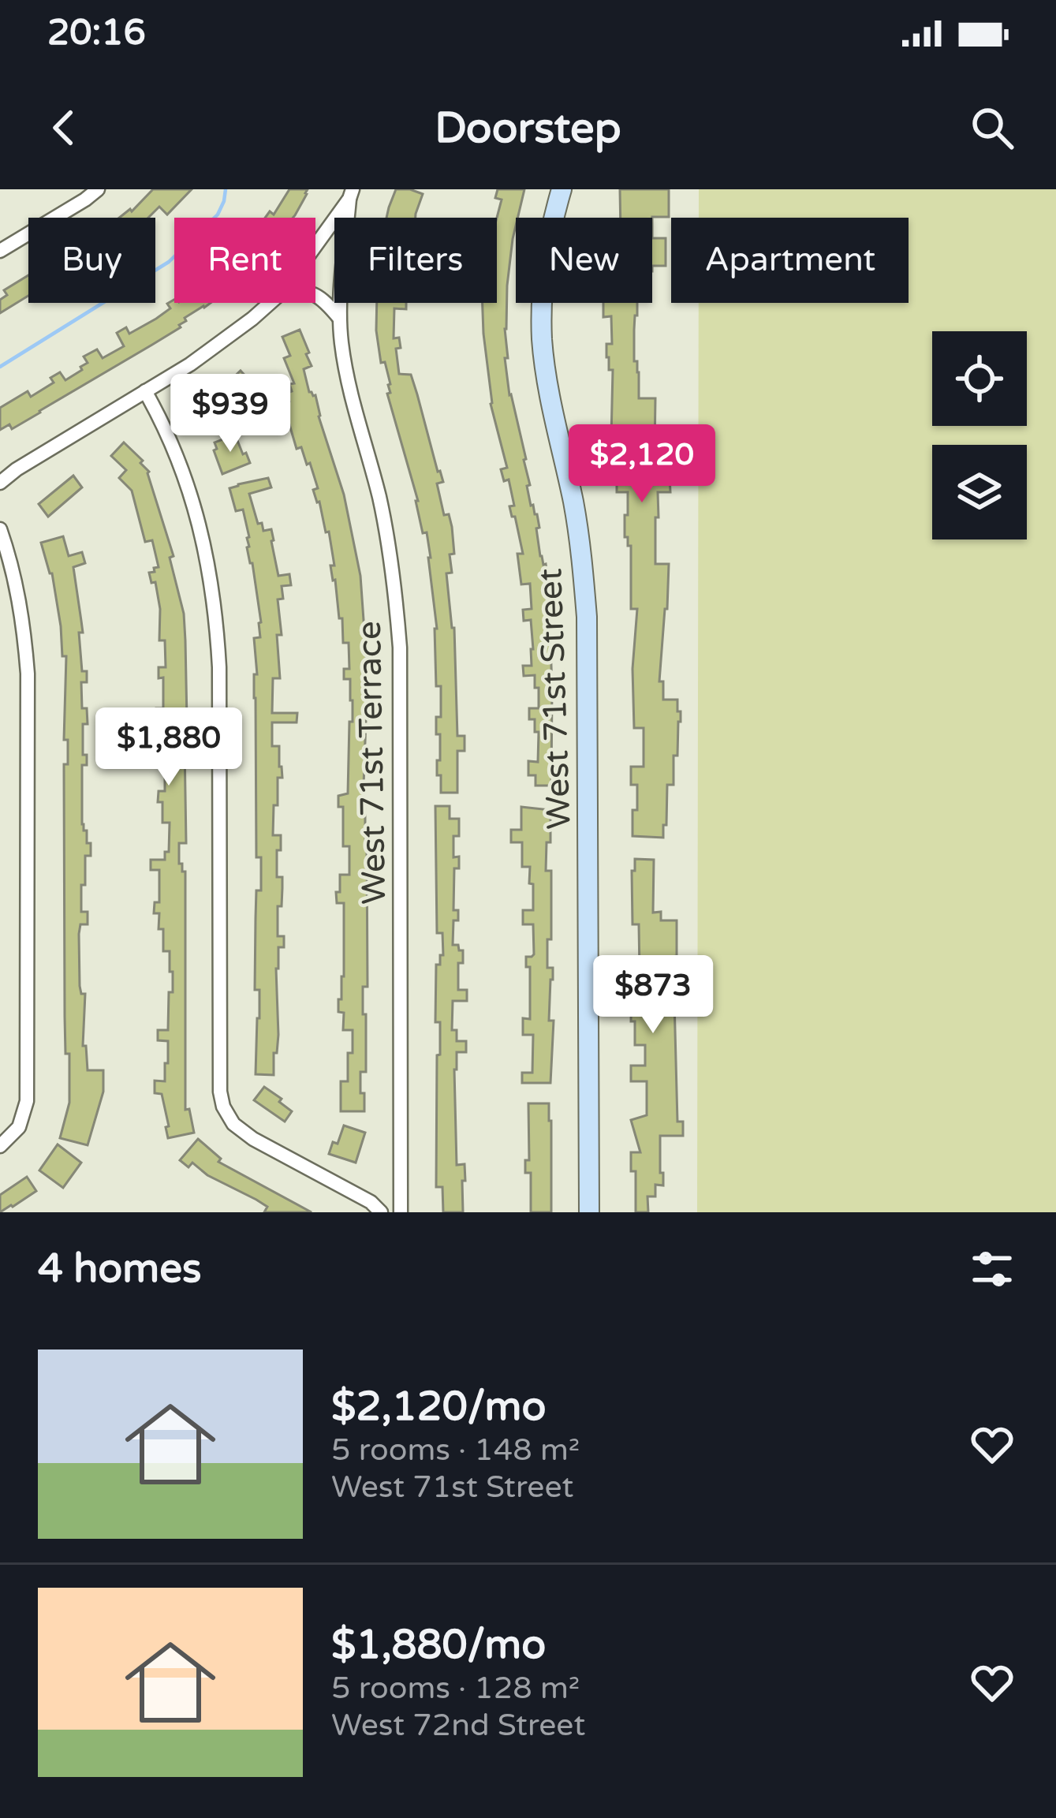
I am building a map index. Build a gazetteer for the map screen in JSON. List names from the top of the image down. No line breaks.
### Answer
{"streets":{"street":["West 71st Street","West 71st Terrace"]},"page":{"status":"20:16","header":"Doorstep","chip":["Buy","Rent","Filters","New","Apartment"],"price":["$939","$2,120","$1,880","$873"],"heading":"4 homes","list":[{"name":"$2,120/mo","note":"5 rooms · 148 m² · West 71st Street"},{"name":"$1,880/mo","note":"5 rooms · 128 m² · West 72nd Street"}]}}
